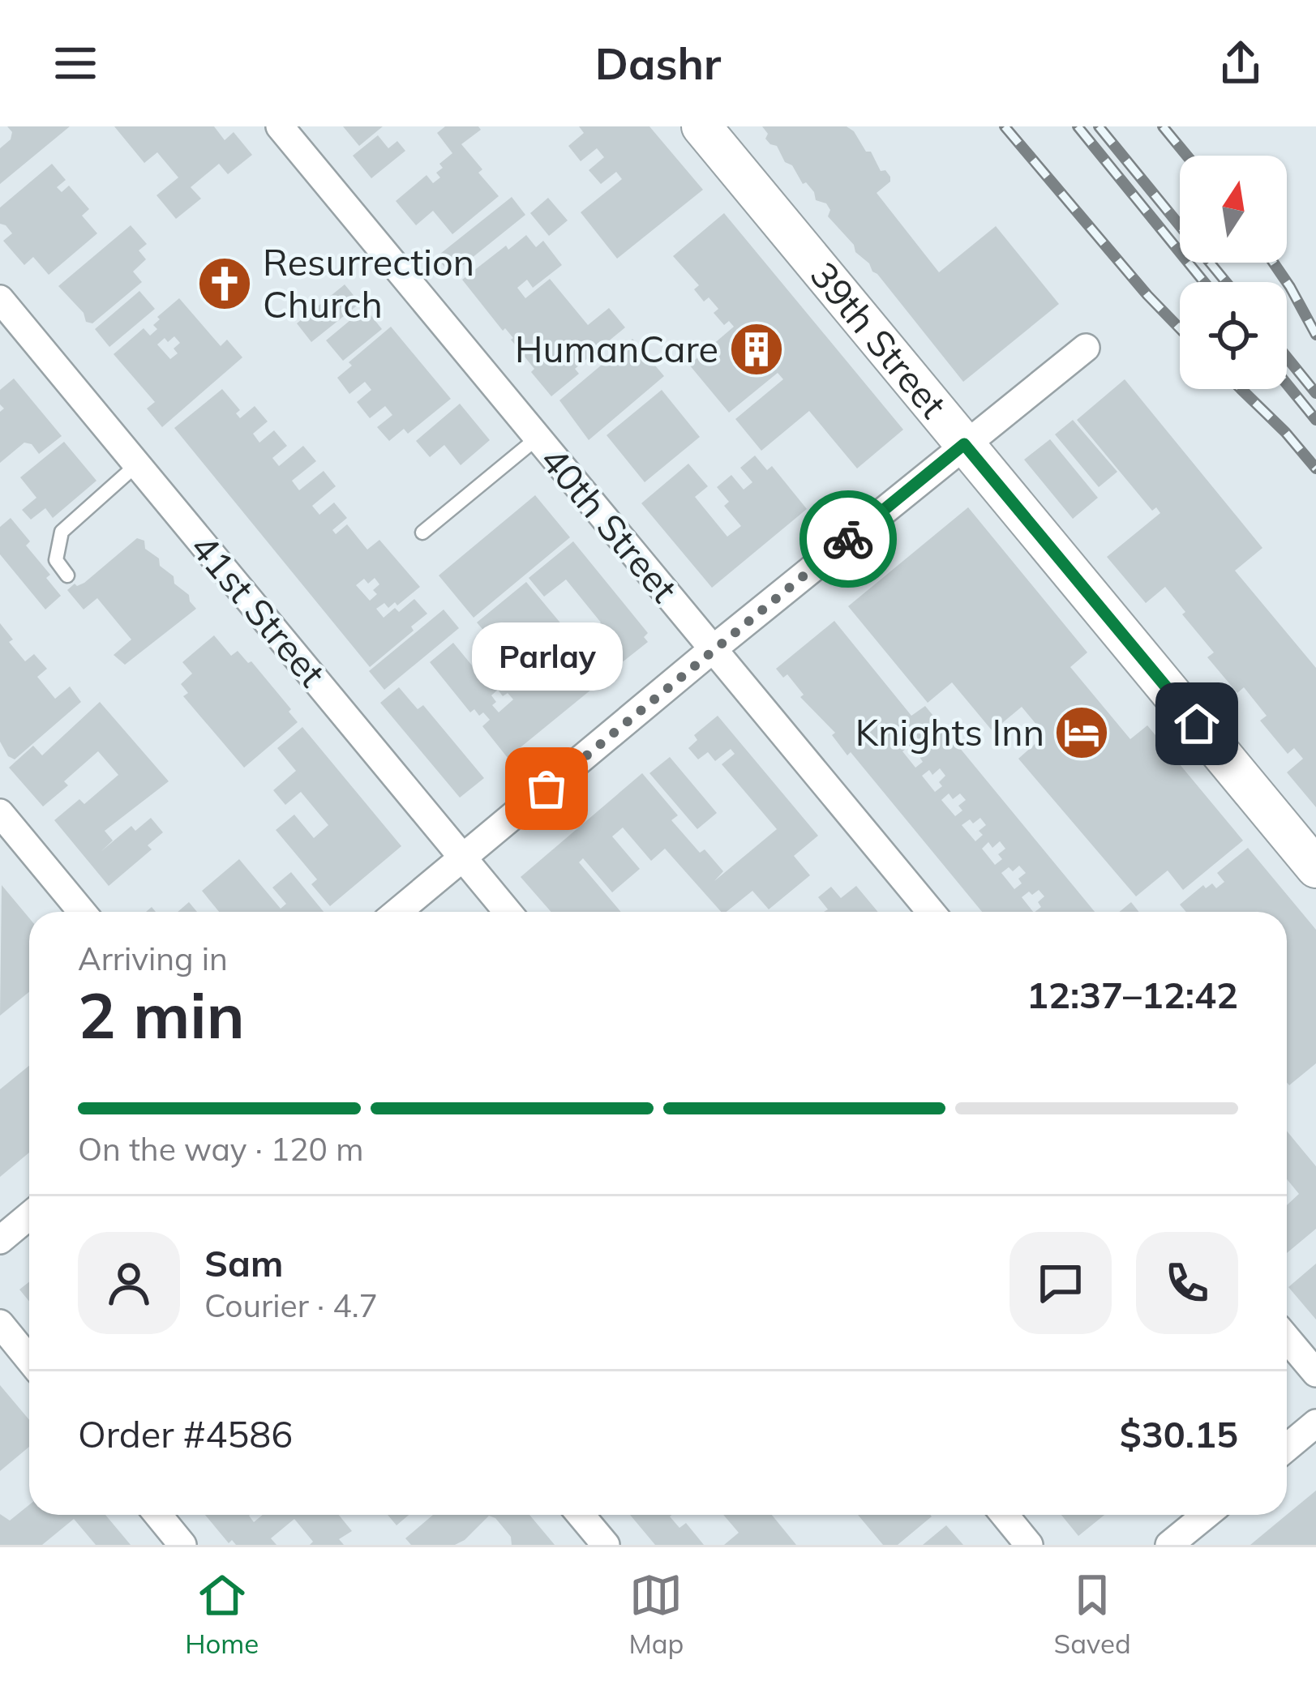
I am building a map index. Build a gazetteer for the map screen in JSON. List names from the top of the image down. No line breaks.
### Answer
{"streets":{"main road":["39th Street"],"street":["40th Street","41st Street"]},"places":{"church":["Resurrection Church"],"building":["HumanCare"],"hotel":["Knights Inn"],"other":["Parlay"]},"north":"top","page":{"header":"Dashr","bubble":"Parlay","heading":["2 min","Arriving in","12:37–12:42"],"panel":["Sam","Courier · 4.7","Order #4586","$30.15"],"bar":"On the way · 120 m","tabs":["Home","Map","Saved"]}}
